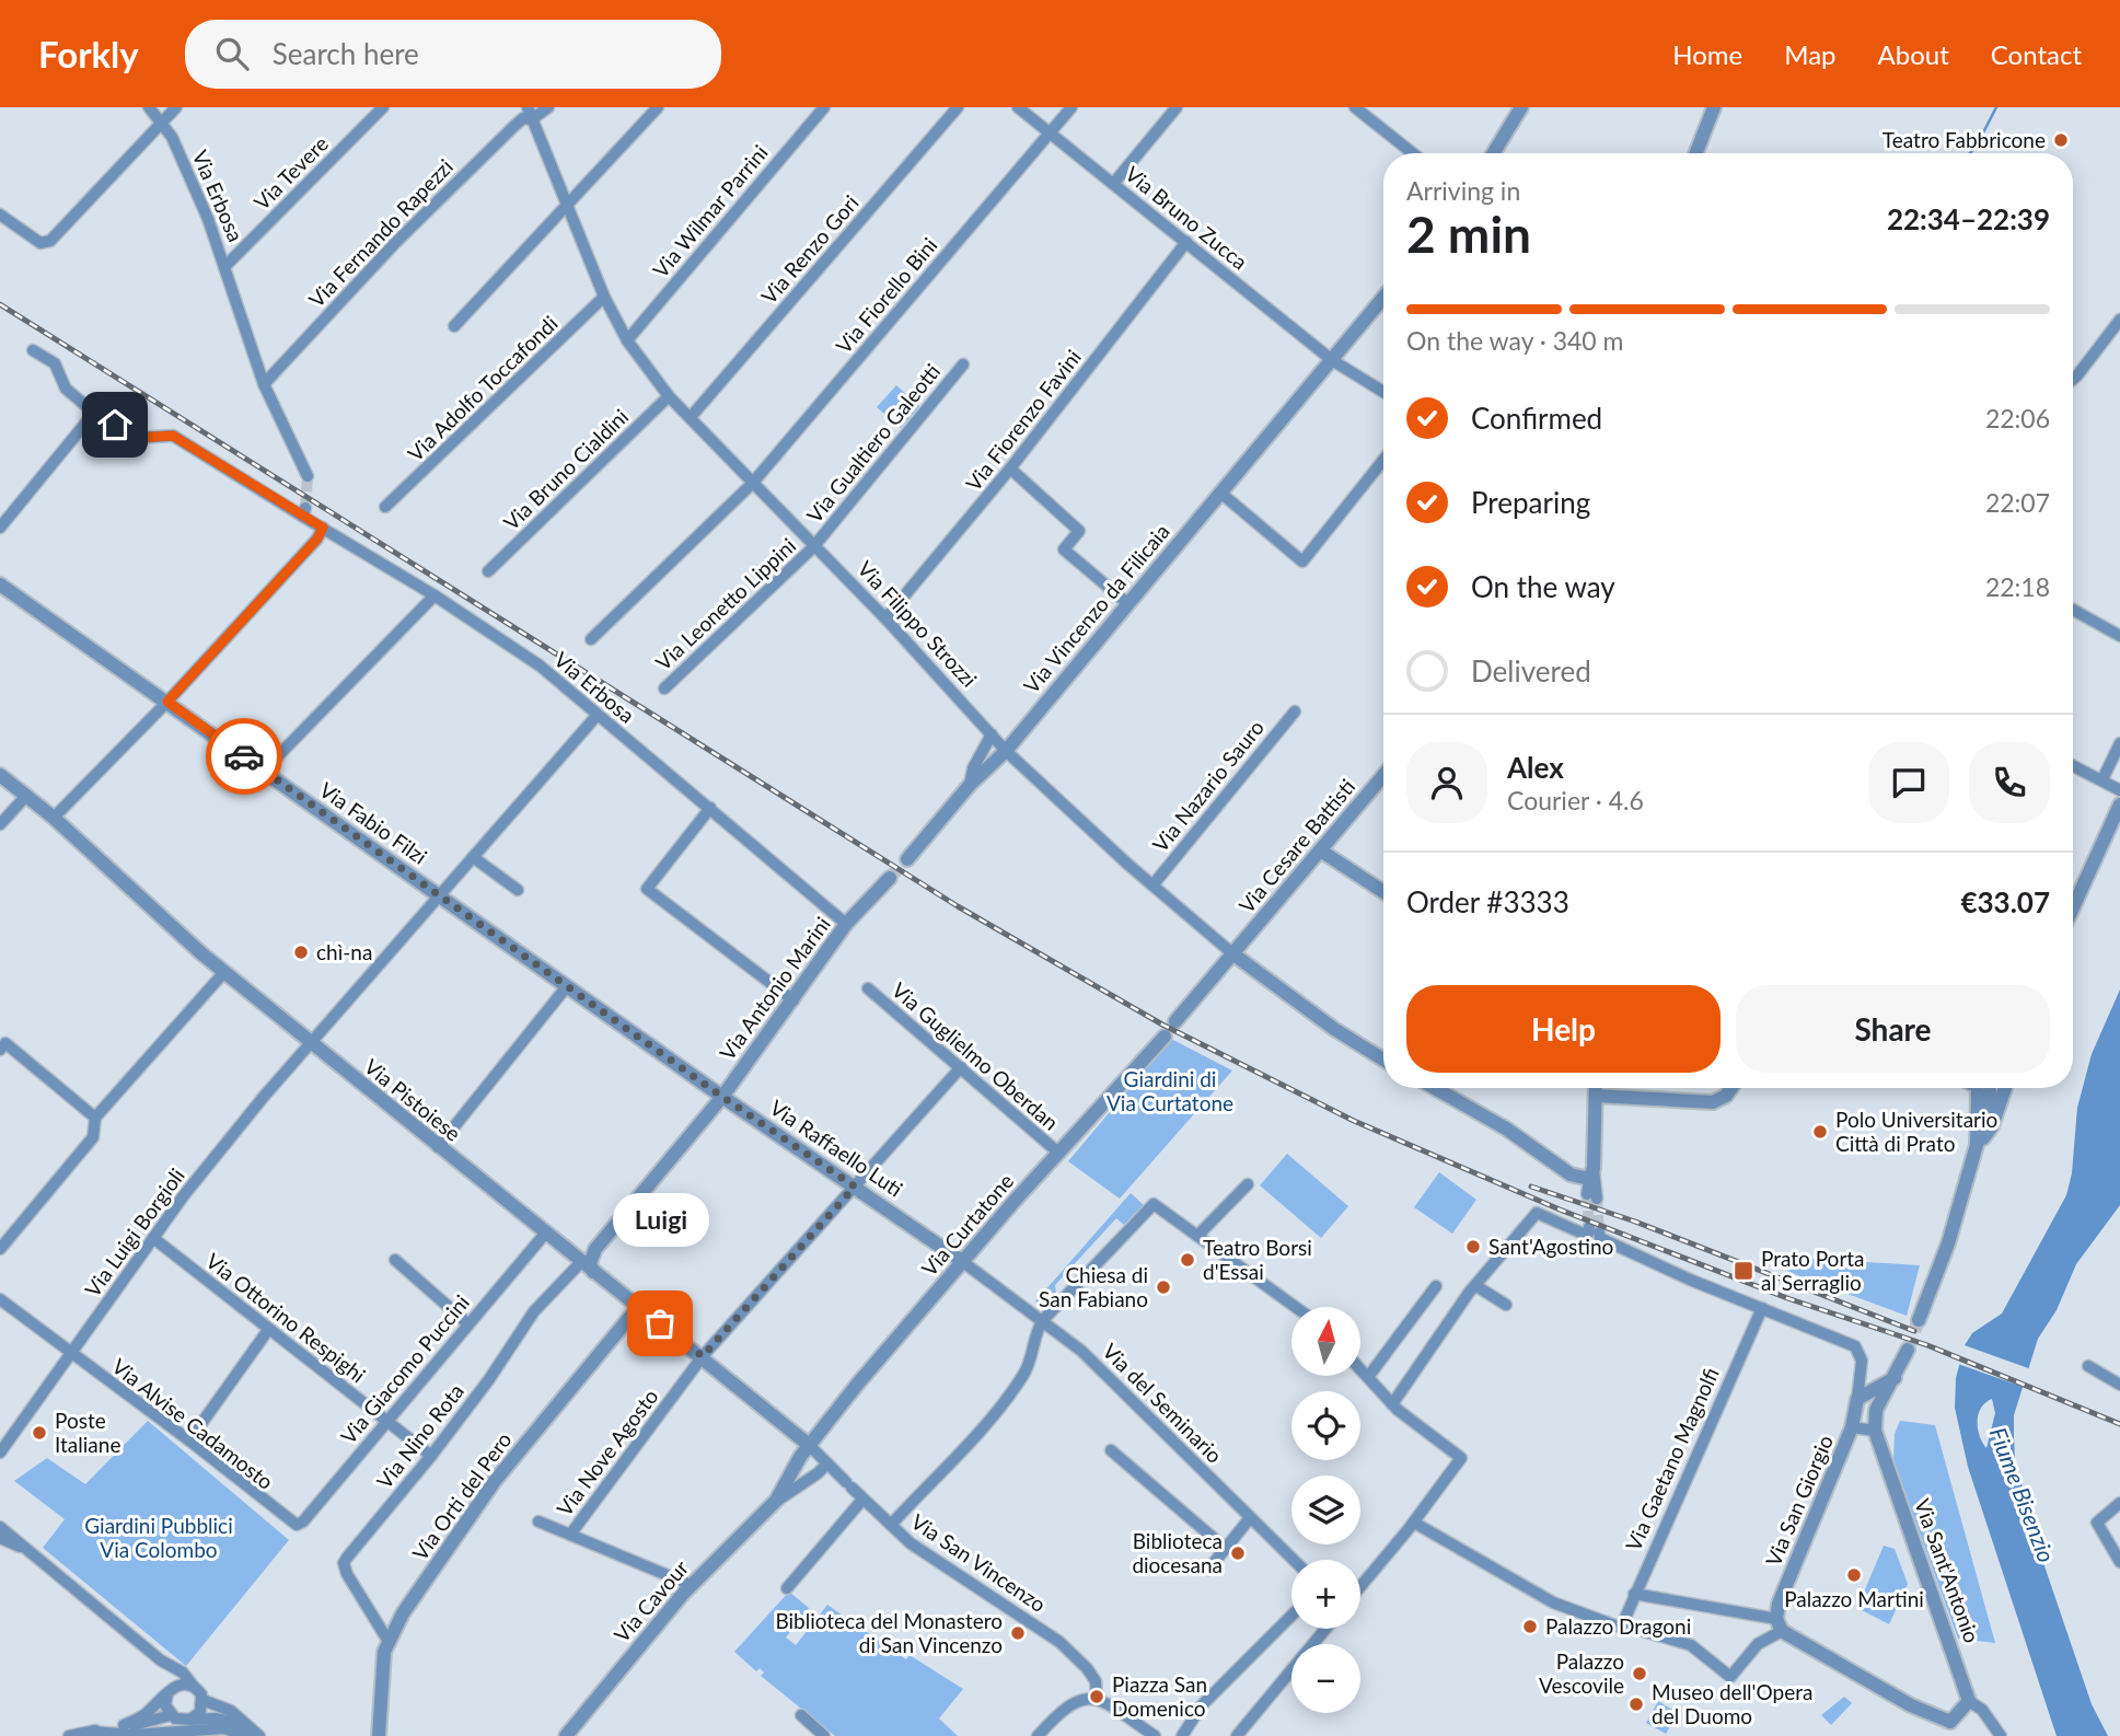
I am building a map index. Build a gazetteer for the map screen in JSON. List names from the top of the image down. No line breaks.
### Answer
{"streets":{"street":["Via Tevere","Via Erbosa","Via Wilmar Parrini","Via Bruno Zucca","Via Fernando Rapezzi","Via Renzo Gori","Via Fiorello Bini","Via Adolfo Toccafondi","Via Fiorenzo Favini","Via Gualtiero Galeotti","Via Bruno Cialdini","Via Leonetto Lippini","Via Vincenzo da Filicaia","Via Filippo Strozzi","Via Nazario Sauro","Via Fabio Filzi","Via Cesare Battisti","Via Antonio Marini","Via Guglielmo Oberdan","Via Pistoiese","Via Raffaello Luti","Via Curtatone","Via Luigi Borgioli","Via Ottorino Respighi","Via Giacomo Puccini","Via del Seminario","Via Alvise Cadamosto","Via Nino Rota","Via Nove Agosto","Via Gaetano Magnolfi","Via Orti del Pero","Via San Giorgio","Via San Vincenzo","Via Sant'Antonio","Via Cavour"]},"crossings":[["Via Tevere","Via Erbosa"],["Via Erbosa","Via Fernando Rapezzi"],["Via Erbosa","Via Antonio Marini"],["Via Erbosa","Via Luigi Borgioli"],["Via Wilmar Parrini","Via Filippo Strozzi"],["Via Bruno Zucca","Via Fiorello Bini"],["Via Bruno Zucca","Via Fiorenzo Favini"],["Via Bruno Zucca","Via Vincenzo da Filicaia"],["Via Fernando Rapezzi","Via Filippo Strozzi"],["Via Renzo Gori","Via Filippo Strozzi"],["Via Fiorello Bini","Via Filippo Strozzi"],["Via Adolfo Toccafondi","Via Filippo Strozzi"],["Via Fiorenzo Favini","Via Filippo Strozzi"],["Via Gualtiero Galeotti","Via Leonetto Lippini"],["Via Gualtiero Galeotti","Via Filippo Strozzi"],["Via Bruno Cialdini","Via Filippo Strozzi"],["Via Leonetto Lippini","Via Filippo Strozzi"],["Via Vincenzo da Filicaia","Via Filippo Strozzi"],["Via Filippo Strozzi","Via Nazario Sauro"],["Via Filippo Strozzi","Via Cesare Battisti"],["Via Fabio Filzi","Via Antonio Marini"],["Via Fabio Filzi","Via Raffaello Luti"],["Via Fabio Filzi","Via Luigi Borgioli"],["Via Antonio Marini","Via Pistoiese"],["Via Antonio Marini","Via Raffaello Luti"],["Via Guglielmo Oberdan","Via Curtatone"],["Via Guglielmo Oberdan","Via Nove Agosto"],["Via Pistoiese","Via Curtatone"],["Via Pistoiese","Via Luigi Borgioli"],["Via Pistoiese","Via Giacomo Puccini"],["Via Pistoiese","Via Nino Rota"],["Via Pistoiese","Via Nove Agosto"],["Via Pistoiese","Via Orti del Pero"],["Via Pistoiese","Via San Vincenzo"],["Via Pistoiese","Via Cavour"],["Via Raffaello Luti","Via Curtatone"],["Via Raffaello Luti","Via del Seminario"],["Via Raffaello Luti","Via Nove Agosto"],["Via Curtatone","Via del Seminario"],["Via Curtatone","Via San Vincenzo"],["Via Curtatone","Via Cavour"],["Via Luigi Borgioli","Via Ottorino Respighi"],["Via Luigi Borgioli","Via Alvise Cadamosto"],["Via Ottorino Respighi","Via Giacomo Puccini"],["Via Ottorino Respighi","Via Nino Rota"],["Via Giacomo Puccini","Via Alvise Cadamosto"],["Via Nino Rota","Via Orti del Pero"],["Via San Vincenzo","Via Cavour"]],"water":["Fiume Bisenzio"],"parks":["Giardini di Via Curtatone","Giardini Pubblici Via Colombo"],"places":{"other":["Teatro Fabbricone","chì-na","Polo Universitario Città di Prato","Sant'Agostino","Teatro Borsi d'Essai","Chiesa di San Fabiano","Luigi","Poste Italiane","Biblioteca diocesana","Palazzo Martini","Palazzo Dragoni","Biblioteca del Monastero di San Vincenzo","Palazzo Vescovile","Piazza San Domenico","Museo dell'Opera del Duomo"],"transit":["Prato Porta al Serraglio"]},"north":"top","page":{"header":"Forkly","search":"Search here","nav":["Home","Map","About","Contact"],"heading":["2 min","Arriving in","22:34–22:39"],"panel":["Alex","Courier · 4.6","Order #3333","€33.07"],"bar":"On the way · 340 m","list":[["Confirmed","22:06"],["Preparing","22:07"],["On the way","22:18"],"Delivered"],"buttons":["Help","Share"],"bubble":"Luigi","map_buttons":["+","−"]}}
